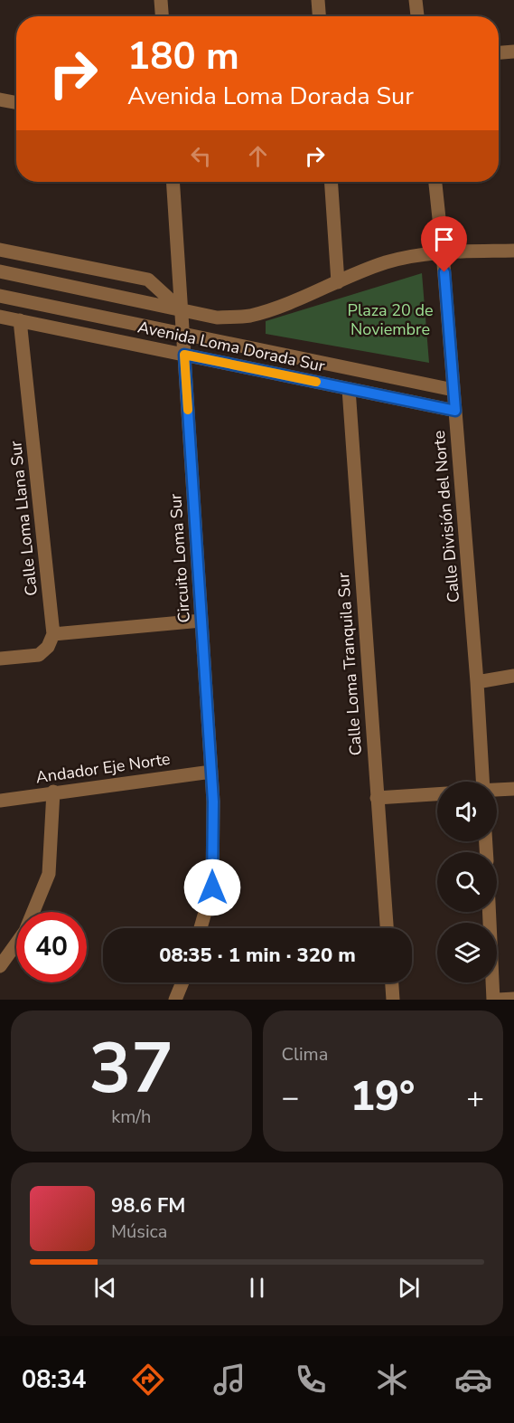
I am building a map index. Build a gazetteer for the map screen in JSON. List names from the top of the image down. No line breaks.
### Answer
{"streets":{"street":["Avenida Loma Dorada Sur","Calle División del Norte","Calle Loma Llana Sur","Circuito Loma Sur","Calle Loma Tranquila Sur","Andador Eje Norte"]},"crossings":[["Avenida Loma Dorada Sur","Calle División del Norte"],["Avenida Loma Dorada Sur","Calle Loma Llana Sur"],["Avenida Loma Dorada Sur","Circuito Loma Sur"],["Avenida Loma Dorada Sur","Calle Loma Tranquila Sur"],["Circuito Loma Sur","Andador Eje Norte"]],"parks":["Plaza 20 de Noviembre"],"page":{"turn":["180 m","Avenida Loma Dorada Sur"],"limit":"40","trip":"08:35 · 1 min · 320 m","tile":[["37","km/h"],"Clima"],"heat":["−","19°","+"],"song":["98.6 FM","Música"],"tabs":"08:34"}}
